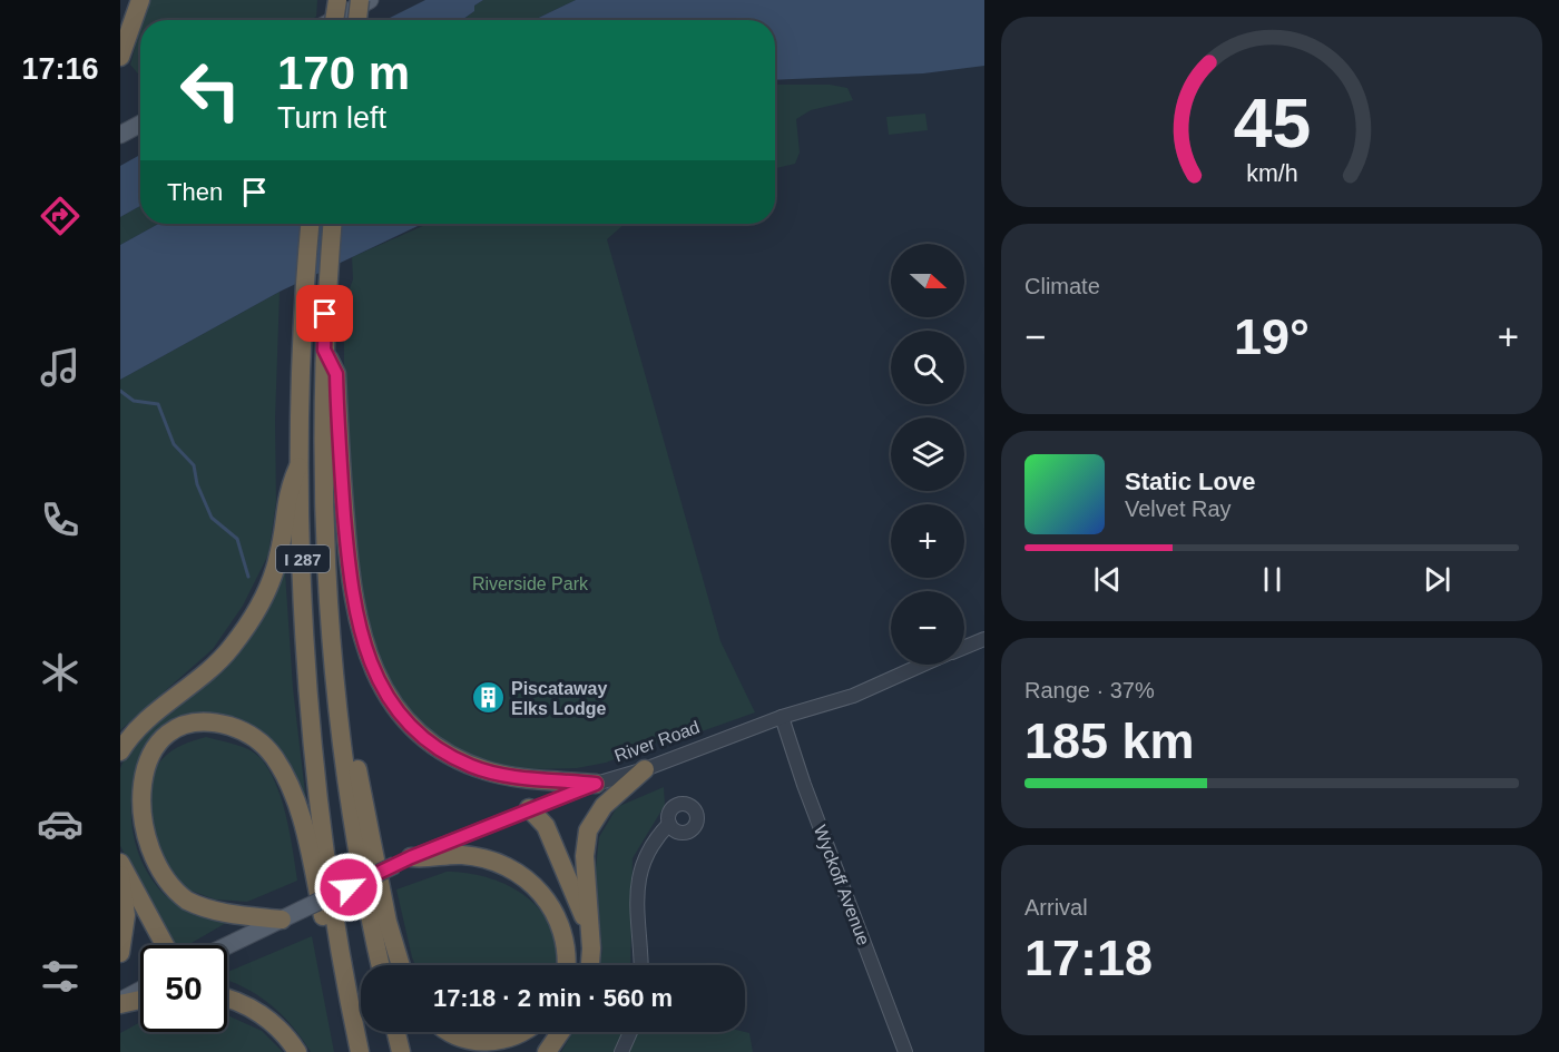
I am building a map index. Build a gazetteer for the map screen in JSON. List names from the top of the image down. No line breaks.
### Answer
{"streets":{"highway":["I 287"],"main road":["River Road"],"street":["Wyckoff Avenue"]},"crossings":[["River Road","Wyckoff Avenue"]],"parks":["Riverside Park"],"places":{"building":["Piscataway Elks Lodge"]},"north":"right","page":{"tabs":"17:16","turn":["170 m","Turn left"],"then":"Then","tile":["Climate",["Range · 37%","185 km"],["Arrival","17:18"]],"map_buttons":["+","−"],"heat":["−","19°","+"],"song":["Static Love","Velvet Ray"],"limit":"50","trip":"17:18 · 2 min · 560 m","gauge":["45","km/h"]}}
